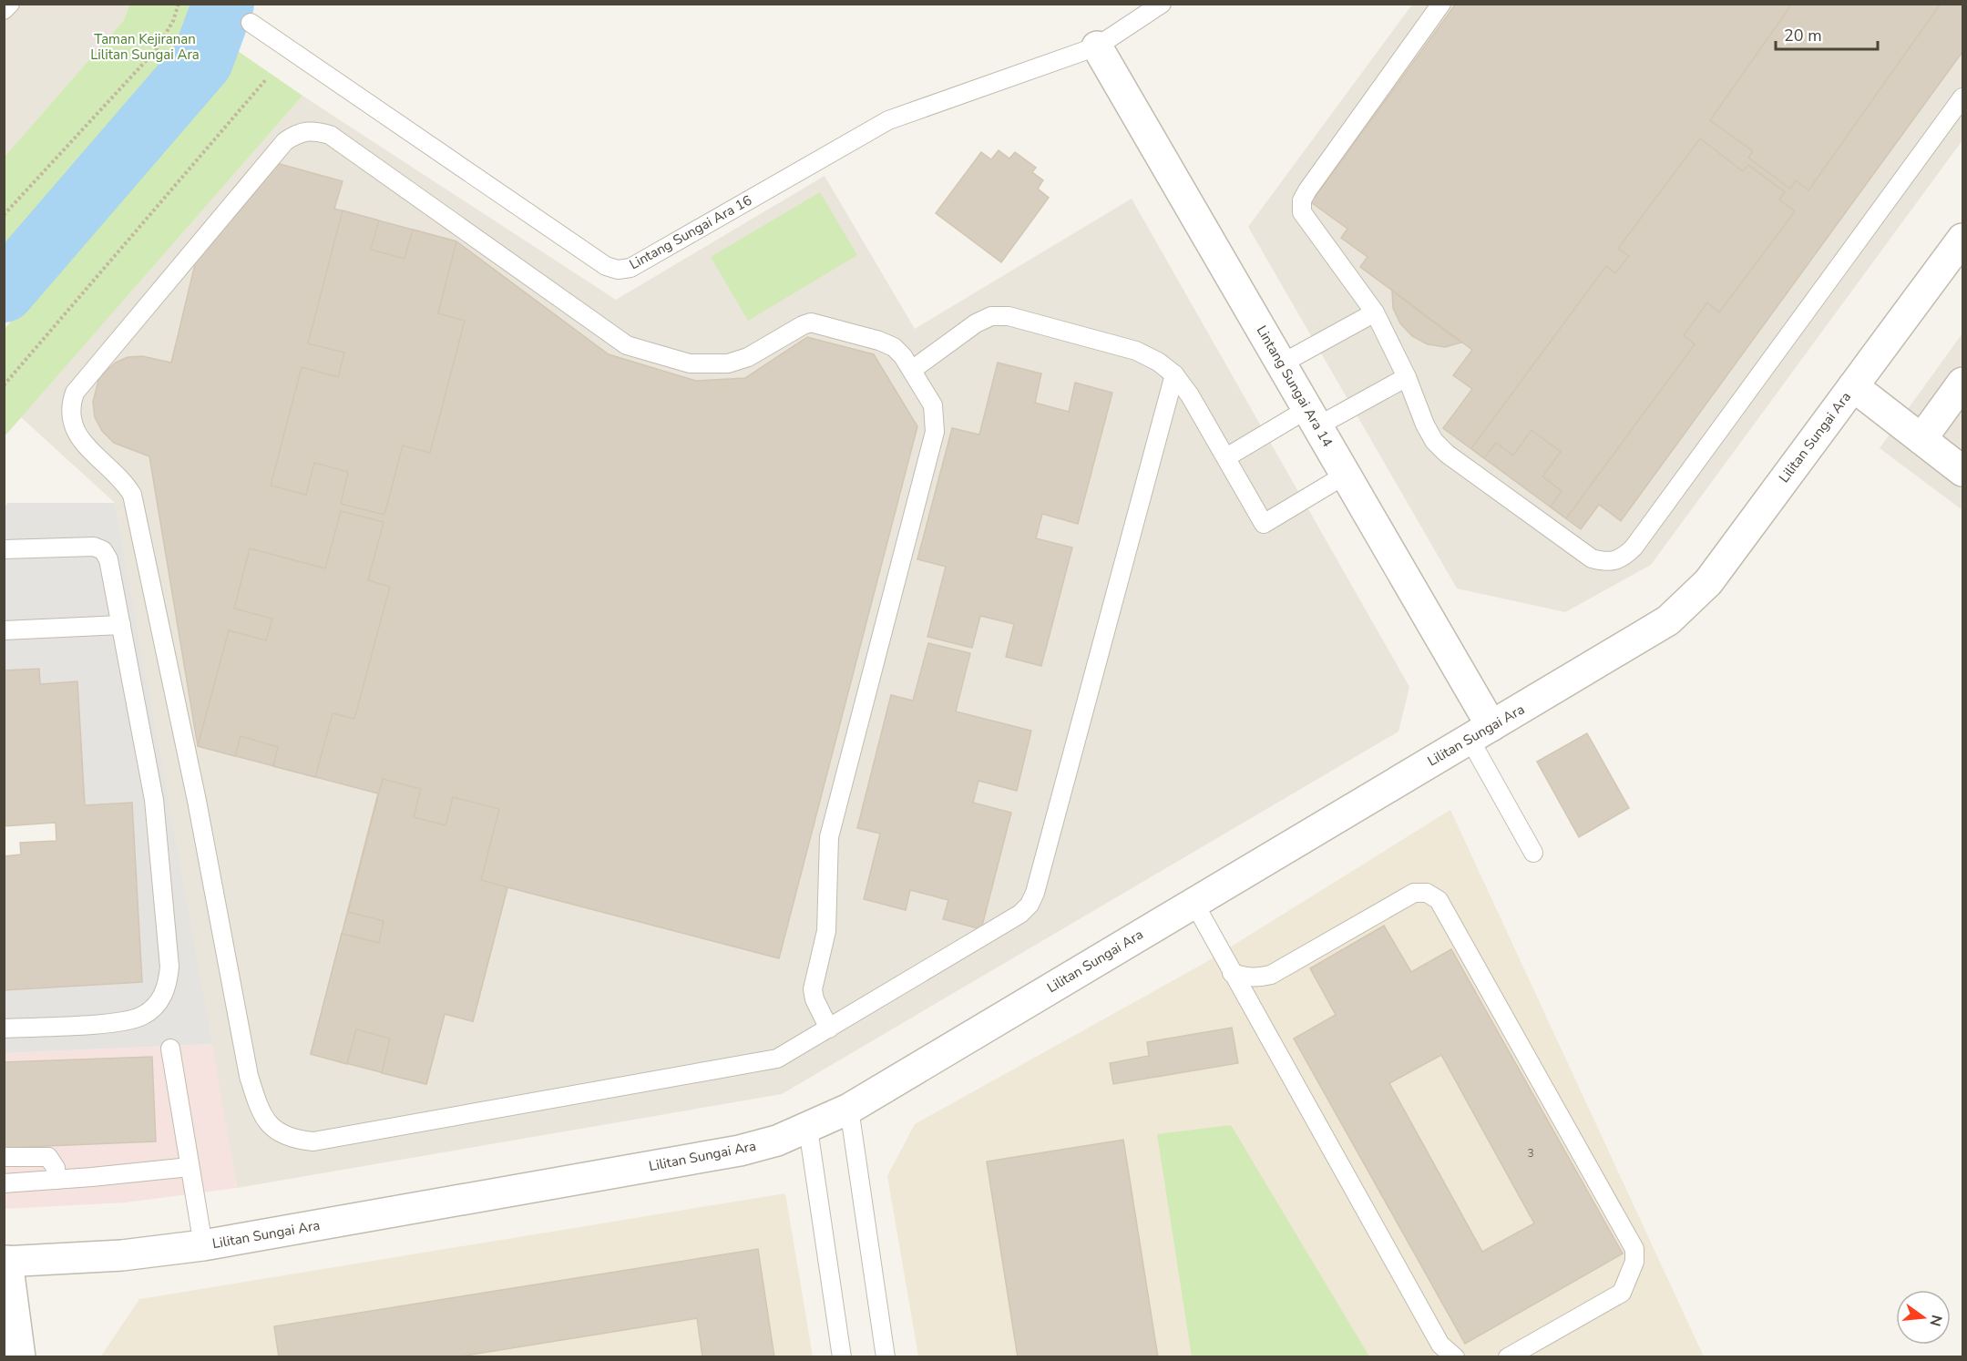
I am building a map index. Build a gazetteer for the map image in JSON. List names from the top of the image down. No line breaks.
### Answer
{"streets":{"street":["Lintang Sungai Ara 14","Lilitan Sungai Ara"],"lane":["Lintang Sungai Ara 16"]},"crossings":[["Lintang Sungai Ara 16","Lintang Sungai Ara 14"],["Lintang Sungai Ara 14","Lilitan Sungai Ara"]],"parks":["Taman Kejiranan Lilitan Sungai Ara"],"house_numbers":["3"],"scale_bar":"20 m","north":"right"}
